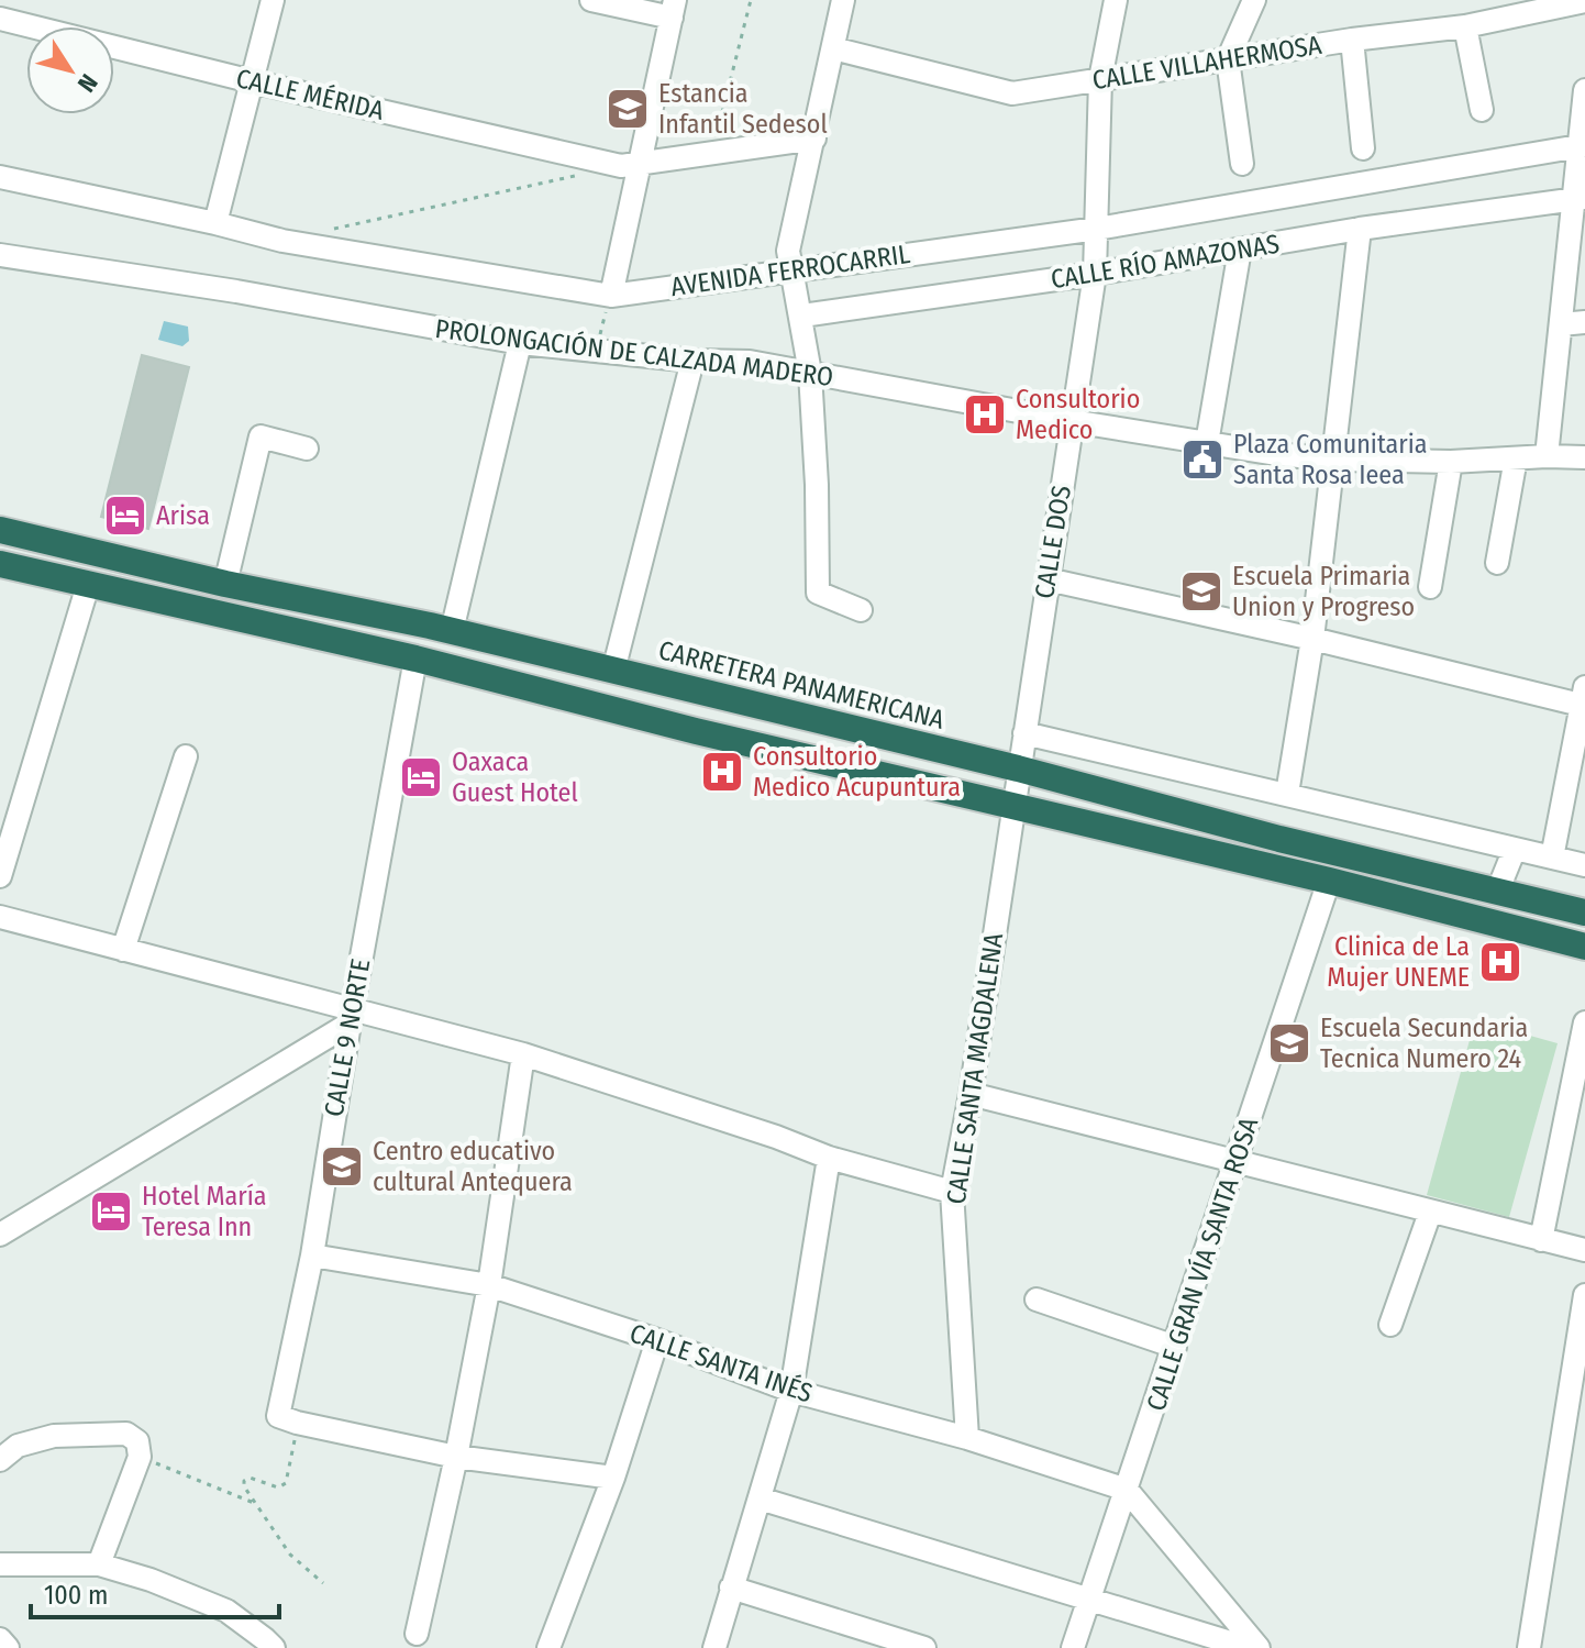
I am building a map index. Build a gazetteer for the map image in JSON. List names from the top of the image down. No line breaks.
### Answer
{"streets":{"highway":["CARRETERA PANAMERICANA"],"street":["CALLE VILLAHERMOSA","CALLE MÉRIDA","CALLE RÍO AMAZONAS","AVENIDA FERROCARRIL","PROLONGACIÓN DE CALZADA MADERO","CALLE DOS","CALLE 9 NORTE","CALLE SANTA MAGDALENA","CALLE GRAN VÍA SANTA ROSA","CALLE SANTA INÉS"]},"crossings":[["CALLE VILLAHERMOSA","CALLE DOS"],["CALLE RÍO AMAZONAS","CALLE DOS"],["AVENIDA FERROCARRIL","CALLE DOS"],["PROLONGACIÓN DE CALZADA MADERO","CALLE DOS"],["CALLE DOS","CARRETERA PANAMERICANA"],["CALLE DOS","CALLE SANTA MAGDALENA"],["CARRETERA PANAMERICANA","CALLE SANTA MAGDALENA"],["CALLE 9 NORTE","CALLE SANTA INÉS"],["CALLE SANTA MAGDALENA","CALLE SANTA INÉS"],["CALLE GRAN VÍA SANTA ROSA","CALLE SANTA INÉS"]],"places":{"school or university":["Estancia Infantil Sedesol","Escuela Primaria Union y Progreso","Escuela Secundaria Tecnica Numero 24","Centro educativo cultural Antequera"],"hospital":["Consultorio Medico","Consultorio Medico Acupuntura","Clinica de La Mujer UNEME"],"public building":["Plaza Comunitaria Santa Rosa Ieea"],"hotel":["Arisa","Oaxaca Guest Hotel","Hotel María Teresa Inn"]},"scale_bar":"100 m","north":"bottom right"}
